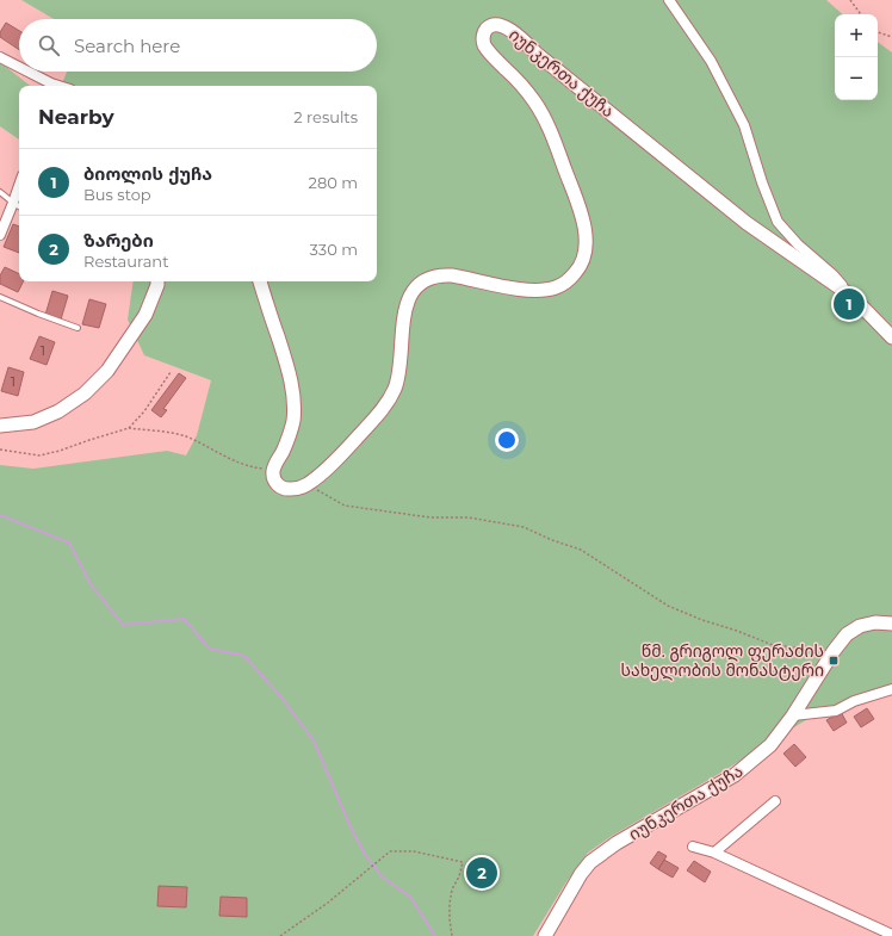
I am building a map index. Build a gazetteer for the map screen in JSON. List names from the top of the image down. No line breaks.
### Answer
{"streets":{"main road":["იუნკერთა ქუჩა"]},"places":{"transit":["წმ. გრიგოლ ფერაძის სახელობის მონასტერი"]},"house_numbers":["1","1"],"page":{"map_buttons":["+","−"],"search":"Search here","heading":["Nearby","2 results"],"list":[{"mark":"1","name":"ბიოლის ქუჩა","note":"Bus stop","value":"280 m"},{"mark":"2","name":"ზარები","note":"Restaurant","value":"330 m"}],"pins":["1","2"]}}
